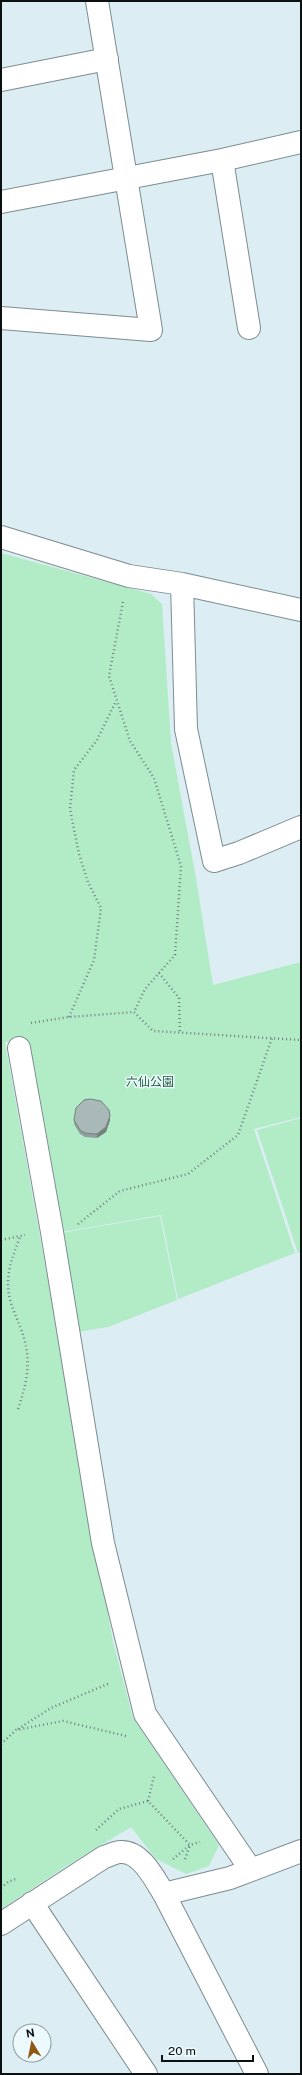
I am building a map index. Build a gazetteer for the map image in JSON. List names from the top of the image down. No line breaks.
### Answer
{"parks":["六仙公園"],"scale_bar":"20 m","north":"top"}
